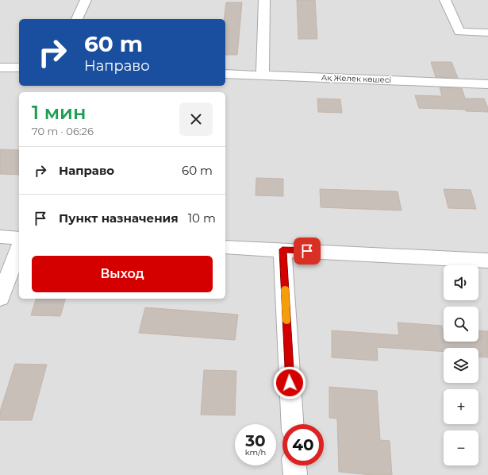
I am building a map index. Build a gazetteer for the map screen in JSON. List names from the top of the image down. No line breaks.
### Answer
{"streets":{"street":["Ақ Желек көшесі"]},"page":{"turn":["60 m","Направо"],"heading":["1 мин","70 m · 06:26"],"list":[{"name":"Направо","value":"60 m"},{"name":"Пункт назначения","value":"10 m"}],"buttons":"Выход","map_buttons":["+","−"],"speed":"30 km/h","limit":"40"}}
